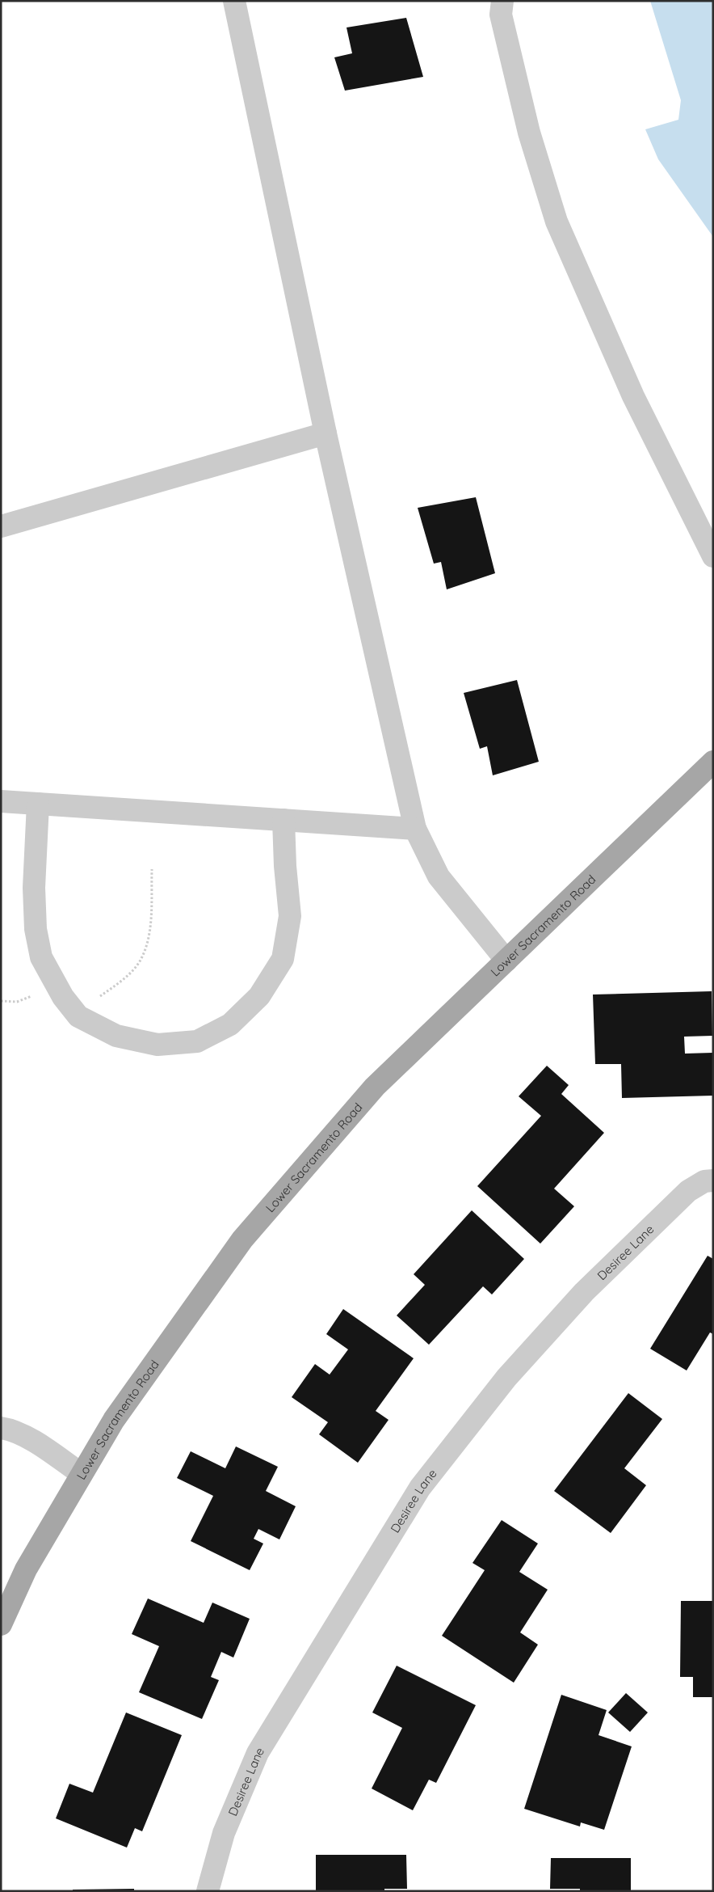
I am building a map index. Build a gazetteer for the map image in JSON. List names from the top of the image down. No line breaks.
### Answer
{"streets":{"main road":["Lower Sacramento Road"],"street":["Desiree Lane"]}}
